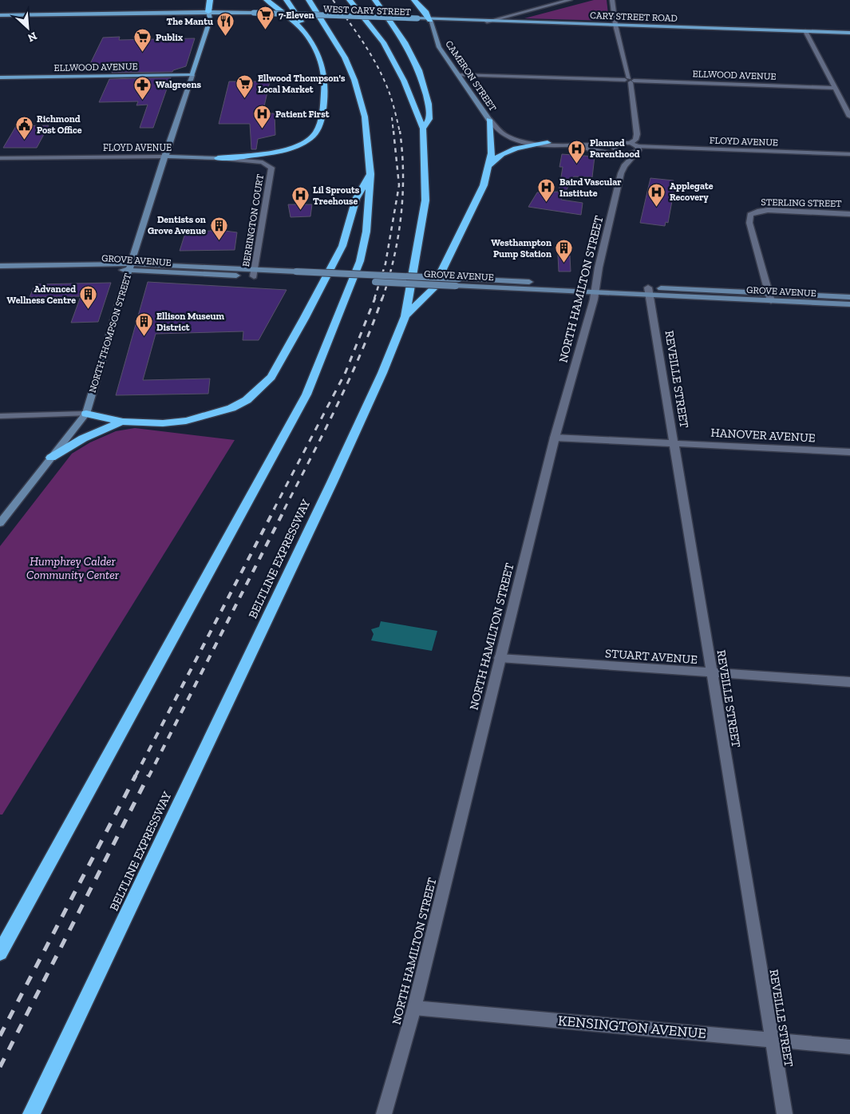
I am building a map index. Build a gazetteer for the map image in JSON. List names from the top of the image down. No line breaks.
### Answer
{"streets":{"highway":["BELTLINE EXPRESSWAY"],"main road":["WEST CARY STREET","CARY STREET ROAD","ELLWOOD AVENUE","CAMERON STREET","FLOYD AVENUE","GROVE AVENUE","NORTH THOMPSON STREET"],"street":["STERLING STREET","BERRINGTON COURT","NORTH HAMILTON STREET","REVEILLE STREET","HANOVER AVENUE","STUART AVENUE","KENSINGTON AVENUE"]},"crossings":[["WEST CARY STREET","CARY STREET ROAD"],["WEST CARY STREET","CAMERON STREET"],["CARY STREET ROAD","CAMERON STREET"],["CARY STREET ROAD","NORTH HAMILTON STREET"],["ELLWOOD AVENUE","CAMERON STREET"],["ELLWOOD AVENUE","NORTH HAMILTON STREET"],["ELLWOOD AVENUE","NORTH THOMPSON STREET"],["FLOYD AVENUE","BERRINGTON COURT"],["FLOYD AVENUE","NORTH HAMILTON STREET"],["FLOYD AVENUE","NORTH THOMPSON STREET"],["STERLING STREET","GROVE AVENUE"],["BERRINGTON COURT","GROVE AVENUE"],["GROVE AVENUE","NORTH HAMILTON STREET"],["GROVE AVENUE","NORTH THOMPSON STREET"],["GROVE AVENUE","REVEILLE STREET"],["NORTH HAMILTON STREET","HANOVER AVENUE"],["NORTH HAMILTON STREET","STUART AVENUE"],["NORTH HAMILTON STREET","KENSINGTON AVENUE"],["REVEILLE STREET","HANOVER AVENUE"],["REVEILLE STREET","STUART AVENUE"],["REVEILLE STREET","KENSINGTON AVENUE"]],"parks":["Humphrey Calder Community Center"],"places":{"supermarket":["7-Eleven","Publix","Ellwood Thompson's Local Market"],"restaurant":["The Mantu"],"pharmacy":["Walgreens"],"hospital":["Patient First","Planned Parenthood","Baird Vascular Institute","Applegate Recovery","Lil Sprouts Treehouse"],"public building":["Richmond Post Office"],"building":["Dentists on Grove Avenue","Westhampton Pump Station","Advanced Wellness Centre","Ellison Museum District"]},"north":"bottom right"}
